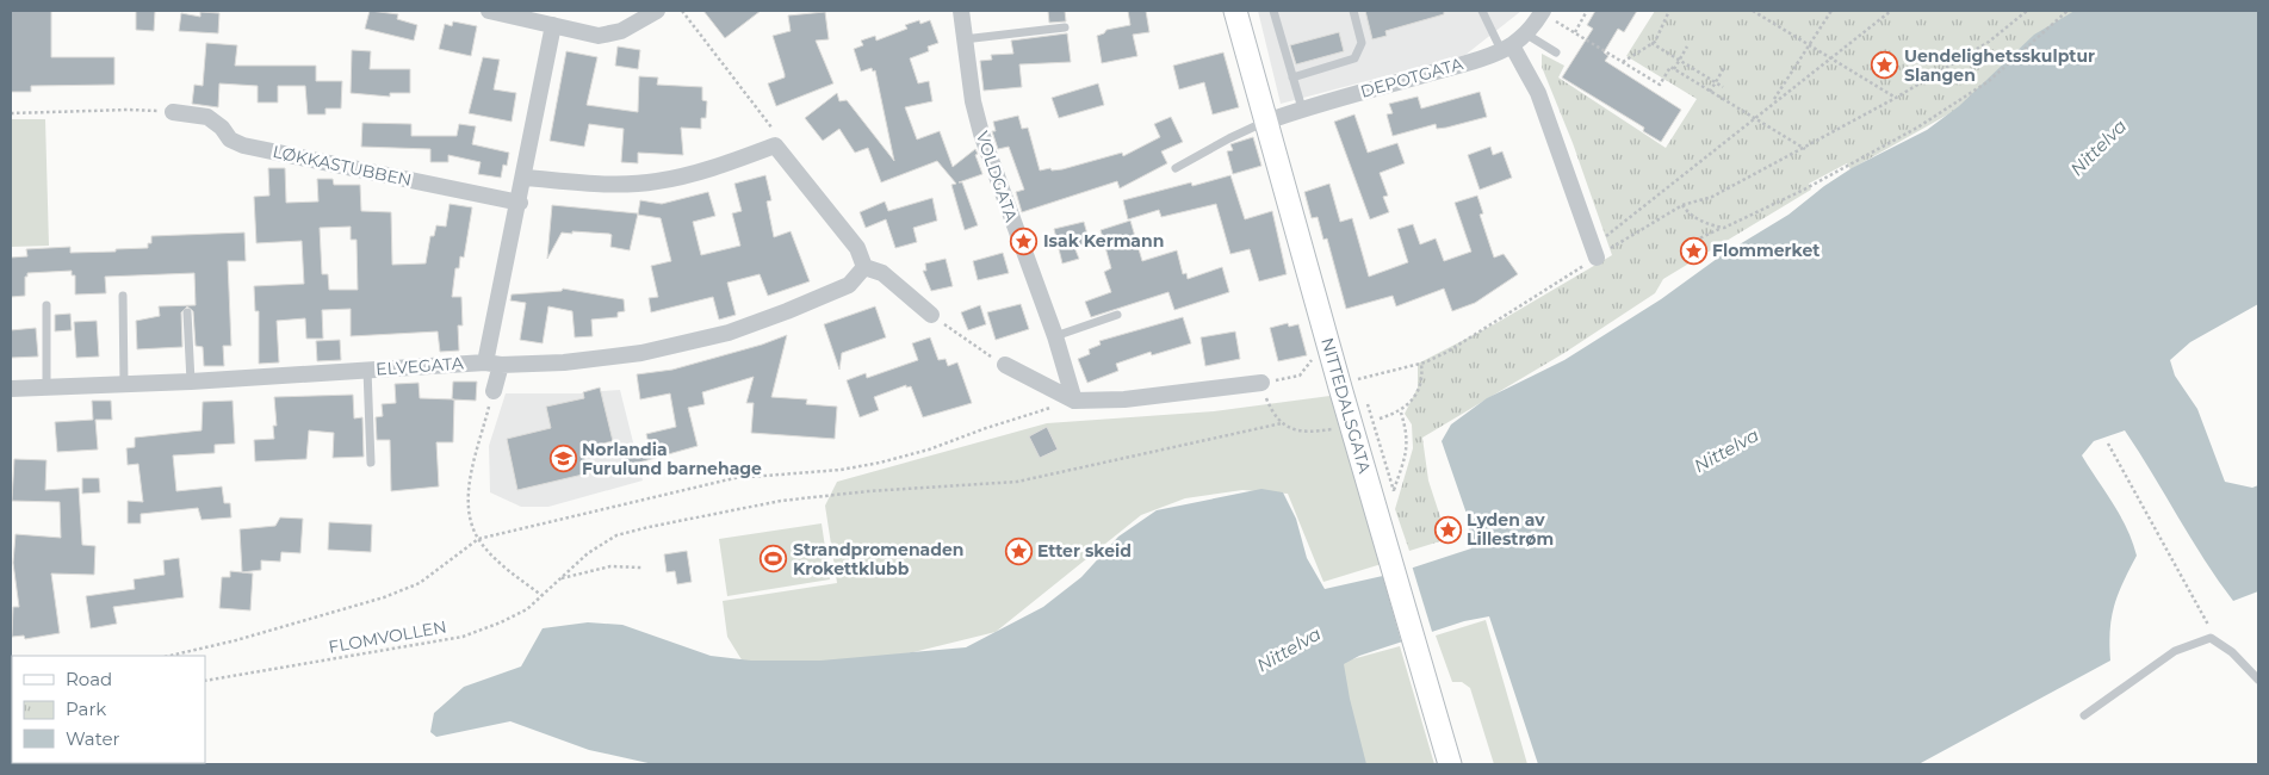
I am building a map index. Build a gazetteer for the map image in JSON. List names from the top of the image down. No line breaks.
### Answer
{"streets":{"main road":["NITTEDALSGATA"],"street":["DEPOTGATA","LØKKASTUBBEN","VOLDGATA","ELVEGATA"],"path":["FLOMVOLLEN"]},"crossings":[["DEPOTGATA","NITTEDALSGATA"],["LØKKASTUBBEN","ELVEGATA"]],"water":["Nittelva"],"places":{"place":["Uendelighetsskulptur Slangen","Isak Kermann","Flommerket","Lyden av Lillestrøm","Etter skeid"],"school or university":["Norlandia Furulund barnehage"],"sports":["Strandpromenaden Krokettklubb"]},"legend":["Road","Park","Water"]}
